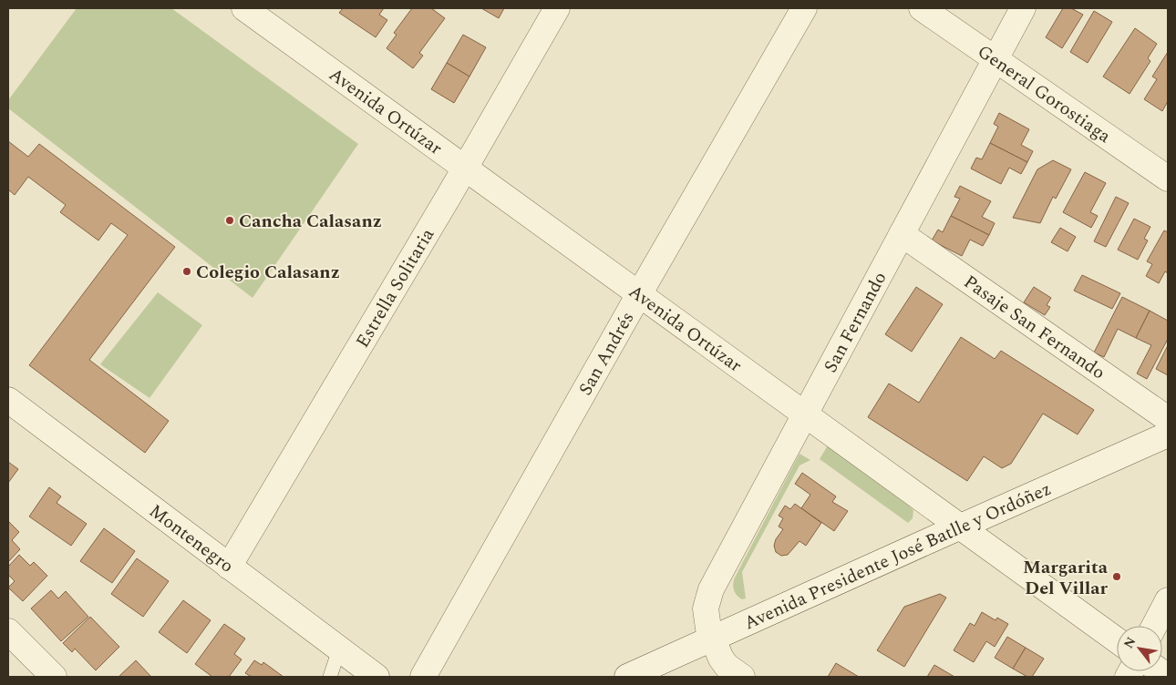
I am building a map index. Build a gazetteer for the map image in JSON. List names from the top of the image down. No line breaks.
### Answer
{"streets":{"street":["General Gorostiaga","Avenida Ortúzar","Estrella Solitaria","San Fernando","Pasaje San Fernando","San Andrés","Montenegro","Avenida Presidente José Batlle y Ordóñez"]},"crossings":[["General Gorostiaga","San Fernando"],["Avenida Ortúzar","Estrella Solitaria"],["Avenida Ortúzar","San Fernando"],["Avenida Ortúzar","San Andrés"],["Avenida Ortúzar","Avenida Presidente José Batlle y Ordóñez"],["Estrella Solitaria","Montenegro"],["San Fernando","Pasaje San Fernando"],["San Fernando","Avenida Presidente José Batlle y Ordóñez"]],"places":["Cancha Calasanz","Colegio Calasanz","Margarita Del Villar"],"north":"top left"}
